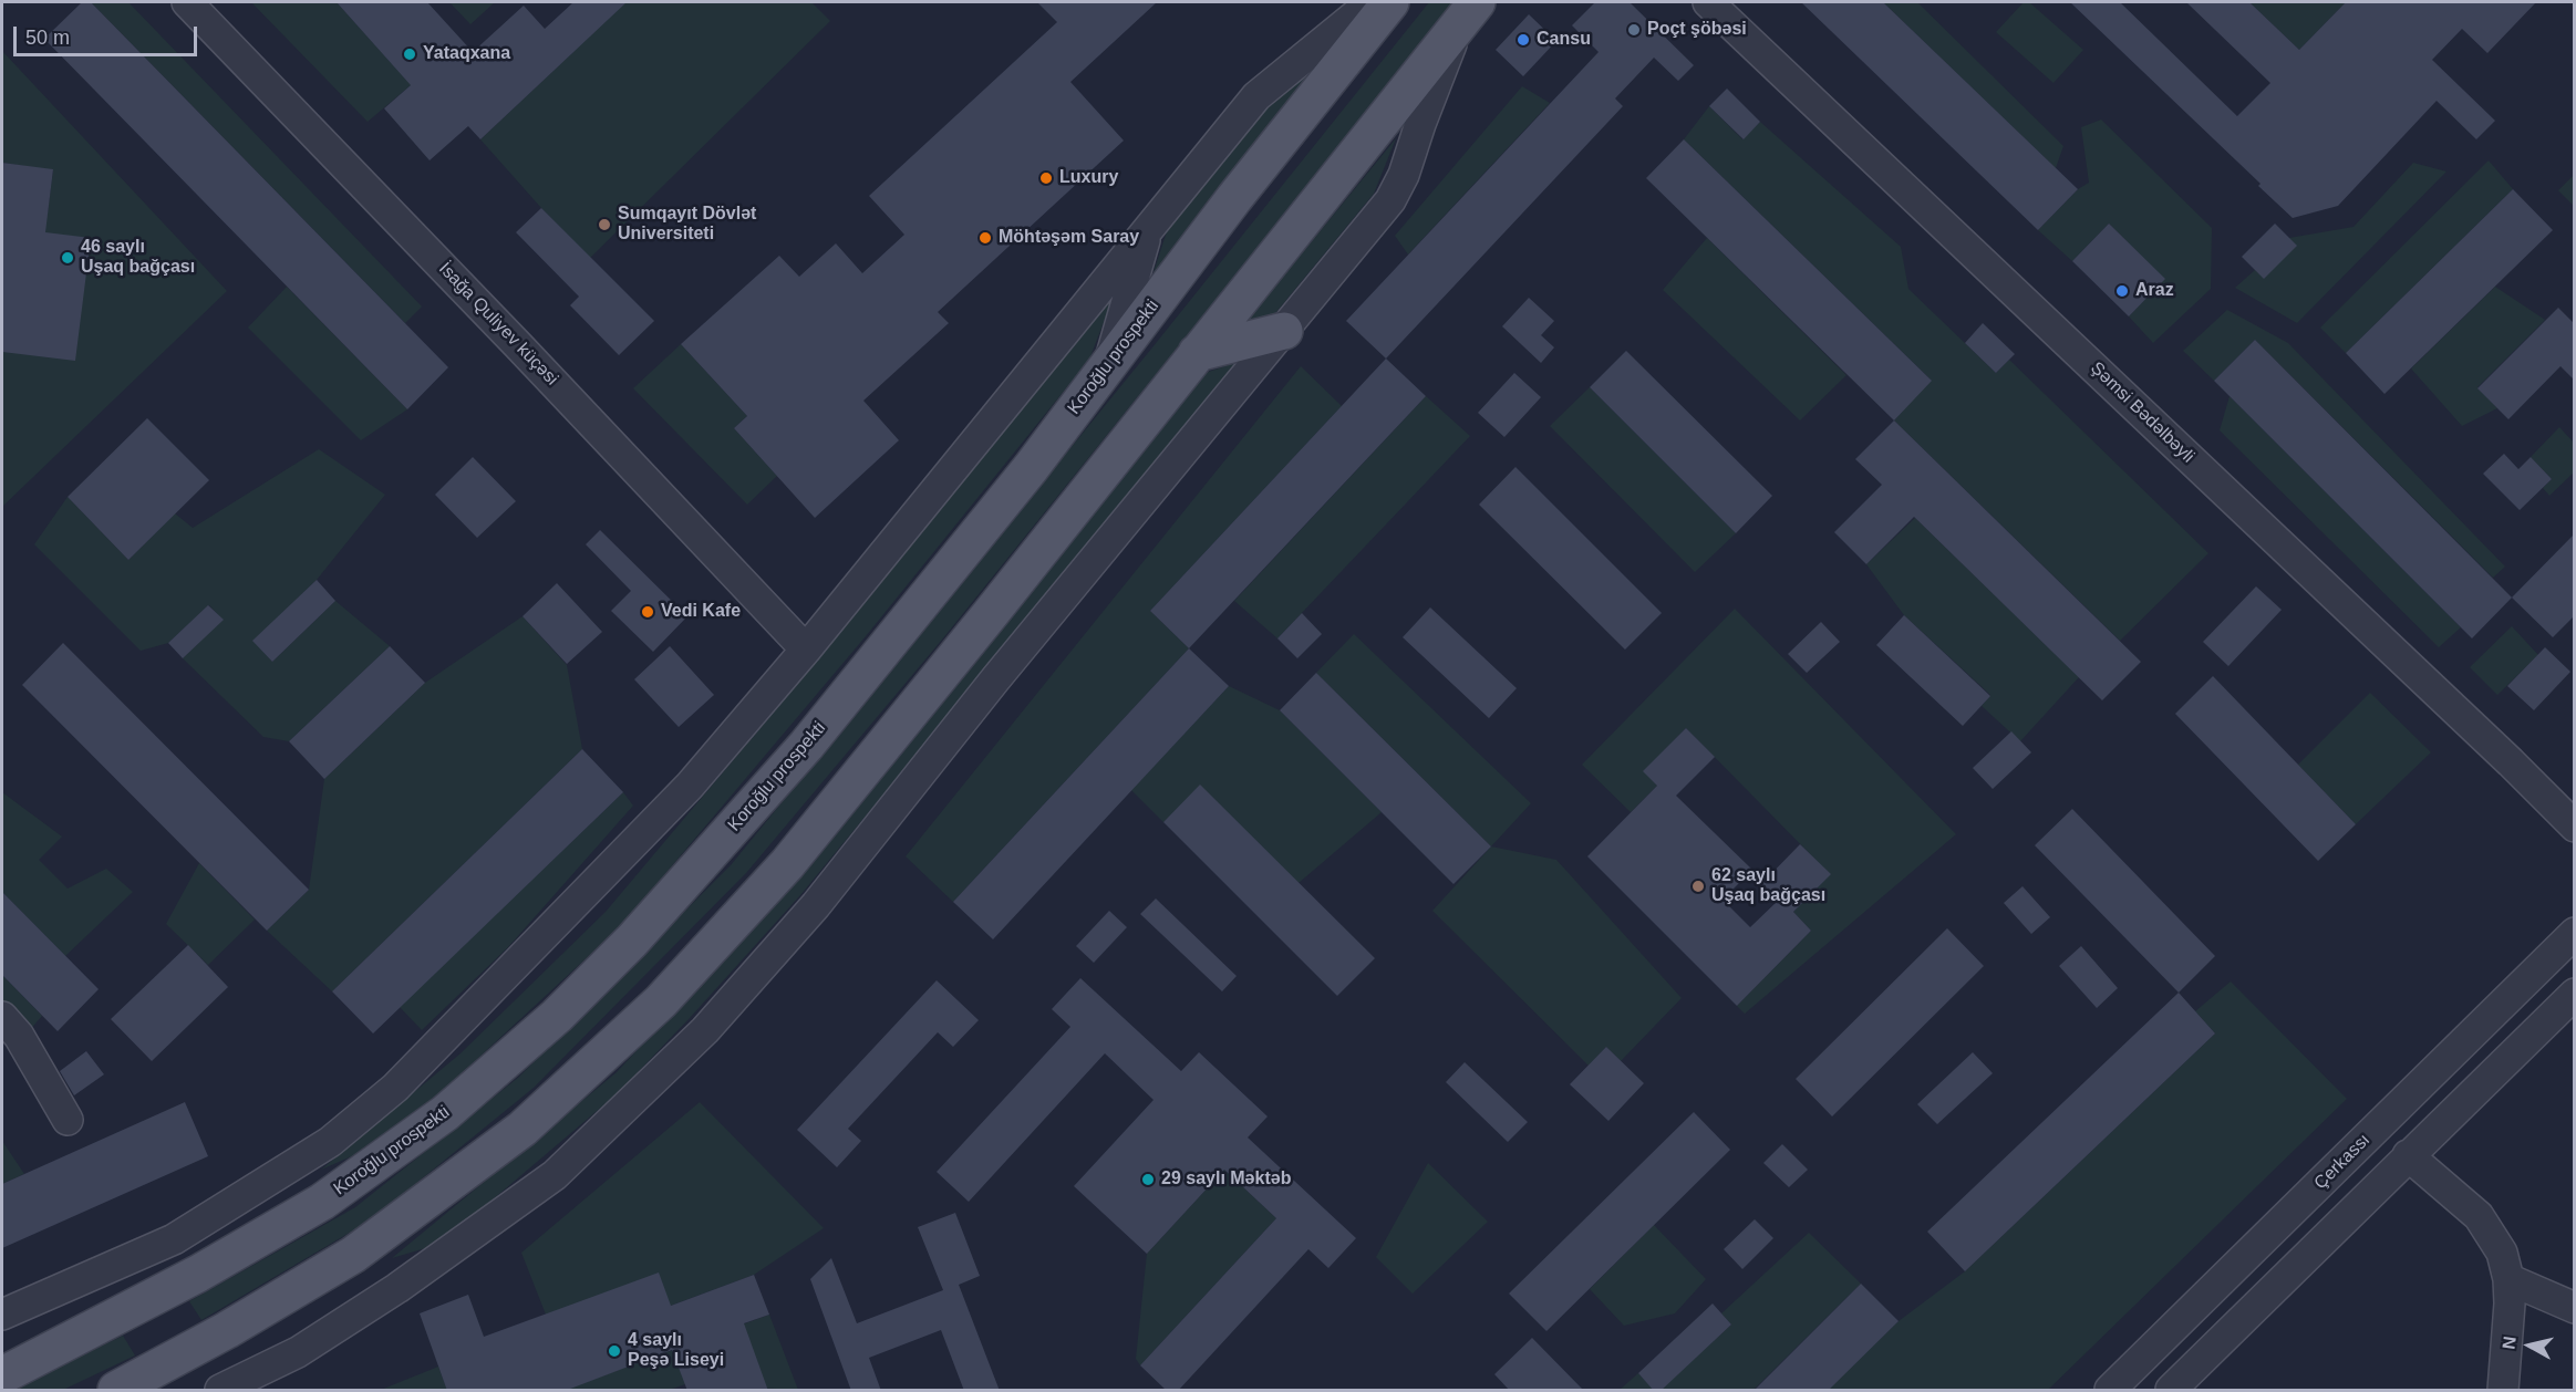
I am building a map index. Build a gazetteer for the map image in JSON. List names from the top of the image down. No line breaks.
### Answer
{"streets":{"main road":["Koroğlu prospekti"],"street":["İsağa Quliyev küçəsi","Şəmsi Bədəlbəyli","Çerkassı"]},"places":["Poçt şöbəsi","Cansu","Yataqxana","Luxury","Sumqayıt Dövlət Universiteti","Möhtəşəm Saray","46 saylı Uşaq bağçası","Araz","Vedi Kafe","62 saylı Uşaq bağçası","29 saylı Məktəb","4 saylı Peşə Liseyi"],"scale_bar":"50 m","north":"left"}
